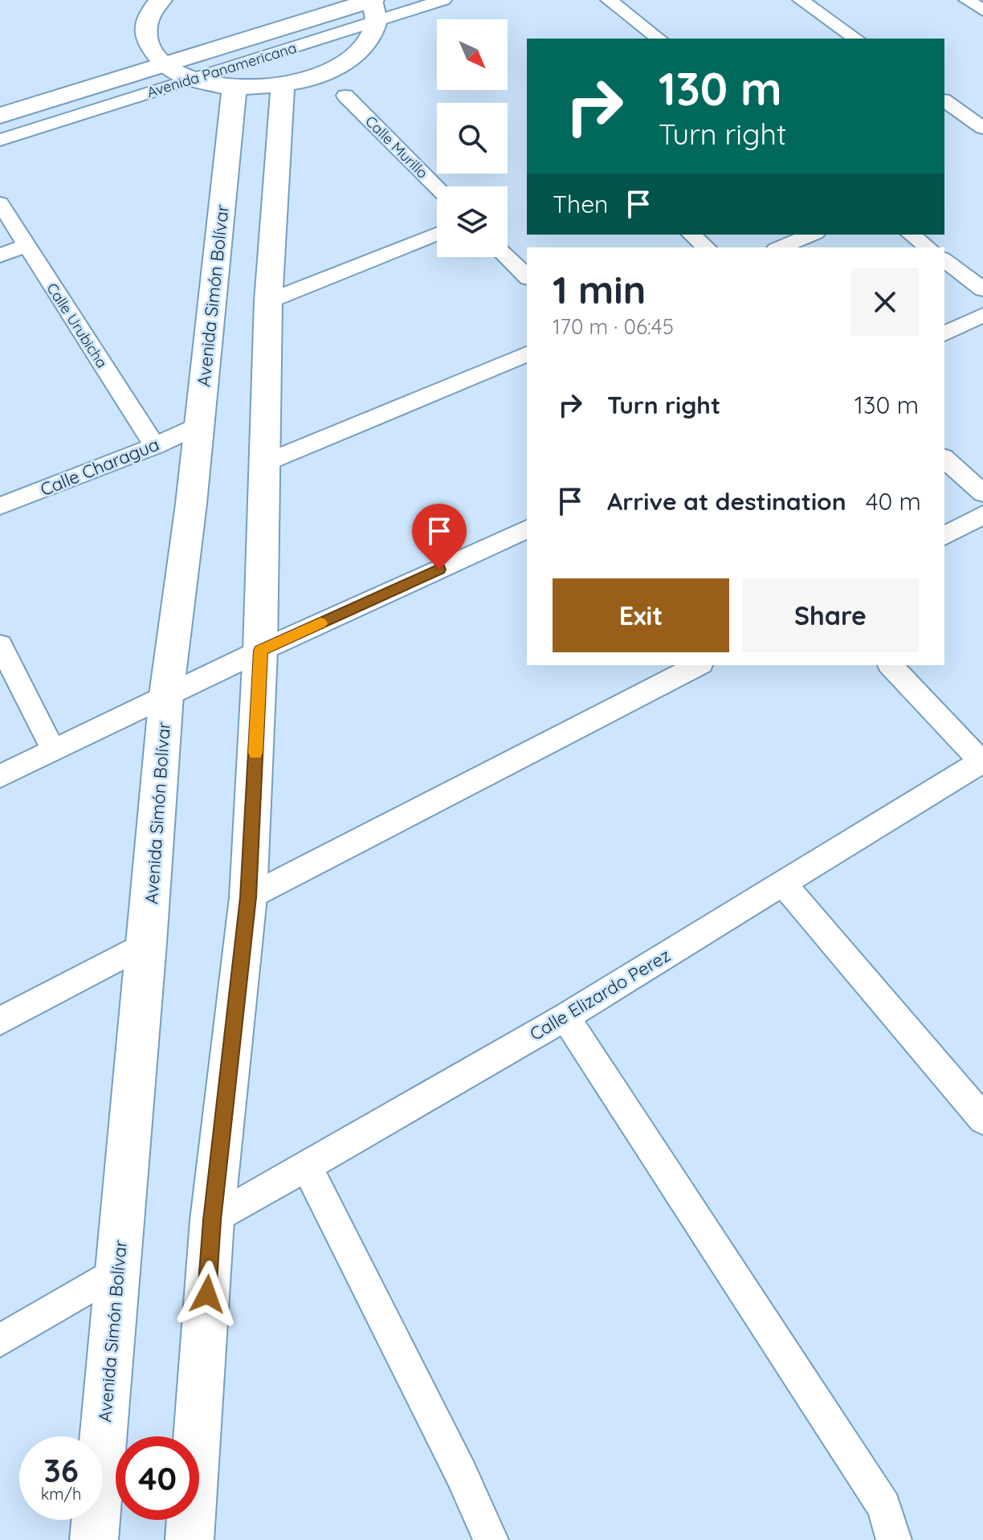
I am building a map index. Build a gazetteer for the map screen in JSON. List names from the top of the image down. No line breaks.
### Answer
{"streets":{"main road":["Avenida Panamericana","Avenida Simón Bolívar"],"street":["Calle Murillo","Calle Urubicha","Calle Charagua","Calle Elizardo Perez"]},"crossings":[["Avenida Simón Bolívar","Calle Charagua"],["Calle Urubicha","Calle Charagua"]],"north":"bottom right","page":{"turn":["130 m","Turn right"],"then":"Then","heading":["1 min","170 m · 06:45"],"list":[{"name":"Turn right","value":"130 m"},{"name":"Arrive at destination","value":"40 m"}],"buttons":["Exit","Share"],"speed":"36 km/h","limit":"40"}}
